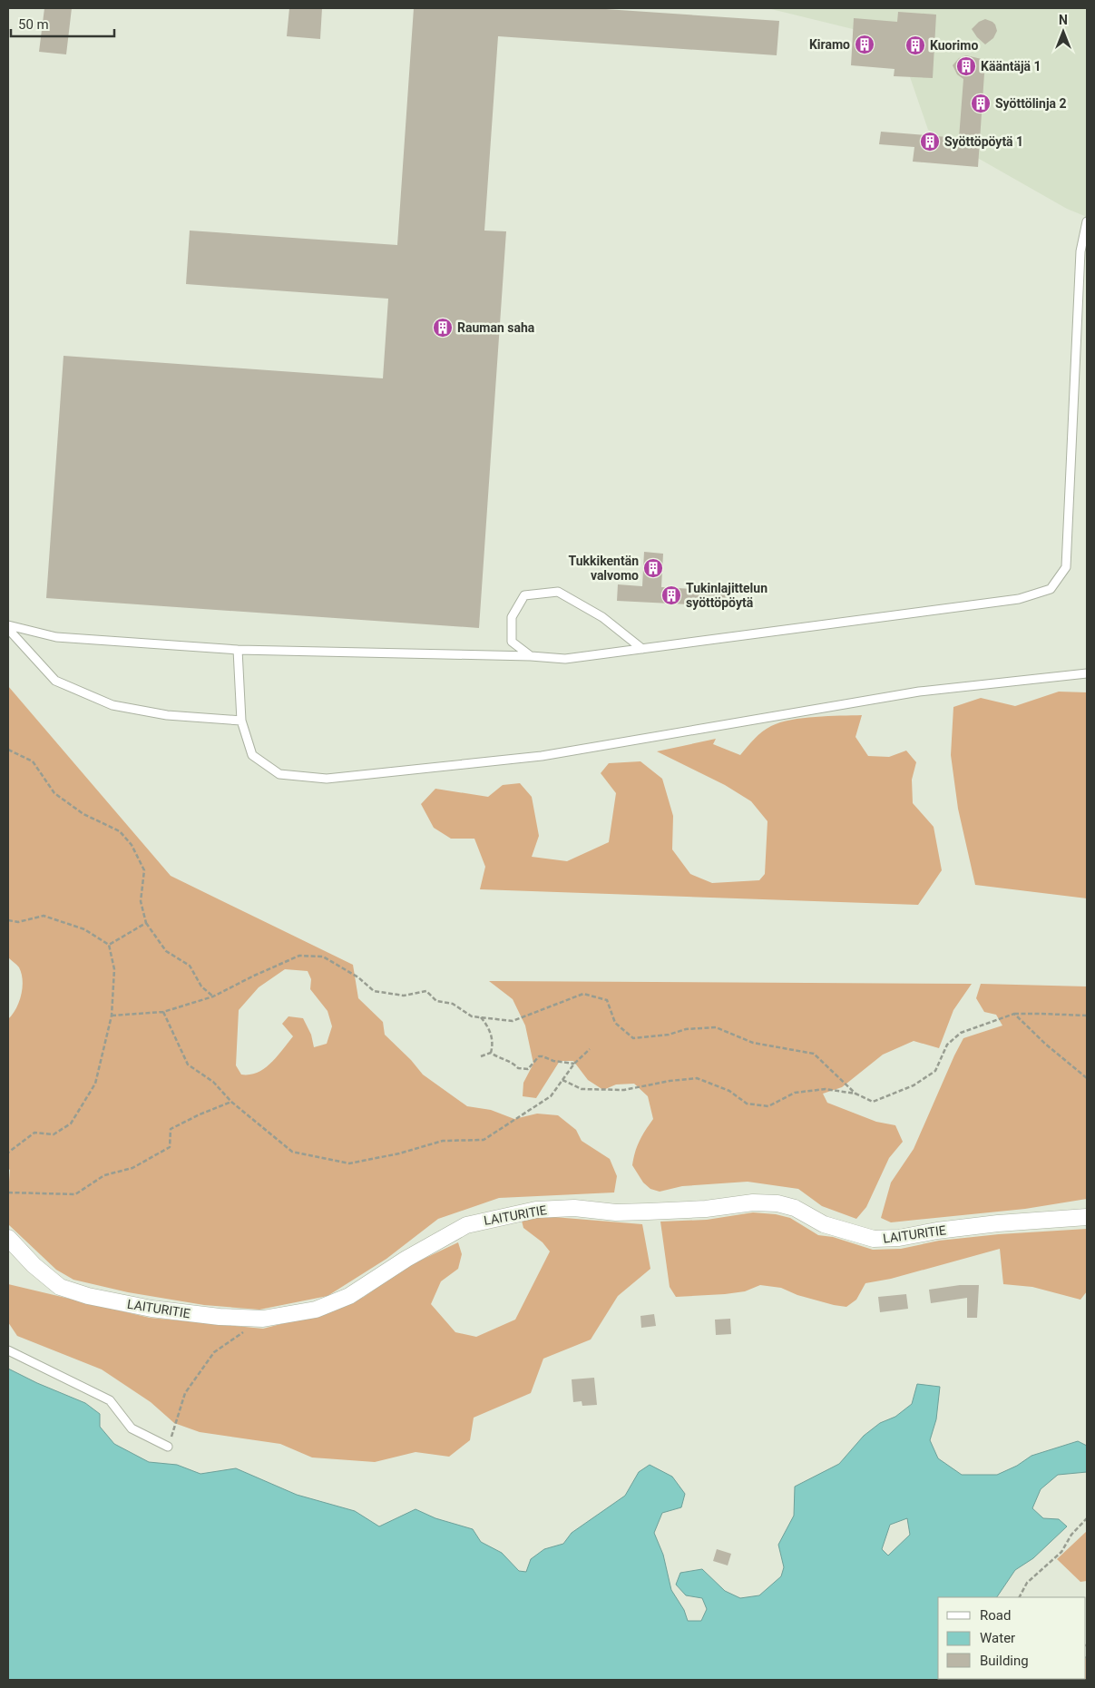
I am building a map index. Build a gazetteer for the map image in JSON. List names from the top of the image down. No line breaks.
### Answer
{"streets":{"street":["LAITURITIE"]},"places":{"building":["Kiramo","Kuorimo","Kääntäjä 1","Syöttölinja 2","Syöttöpöytä 1","Rauman saha","Tukkikentän valvomo","Tukinlajittelun syöttöpöytä"]},"legend":["Road","Water","Building"],"scale_bar":"50 m","north":"top"}
